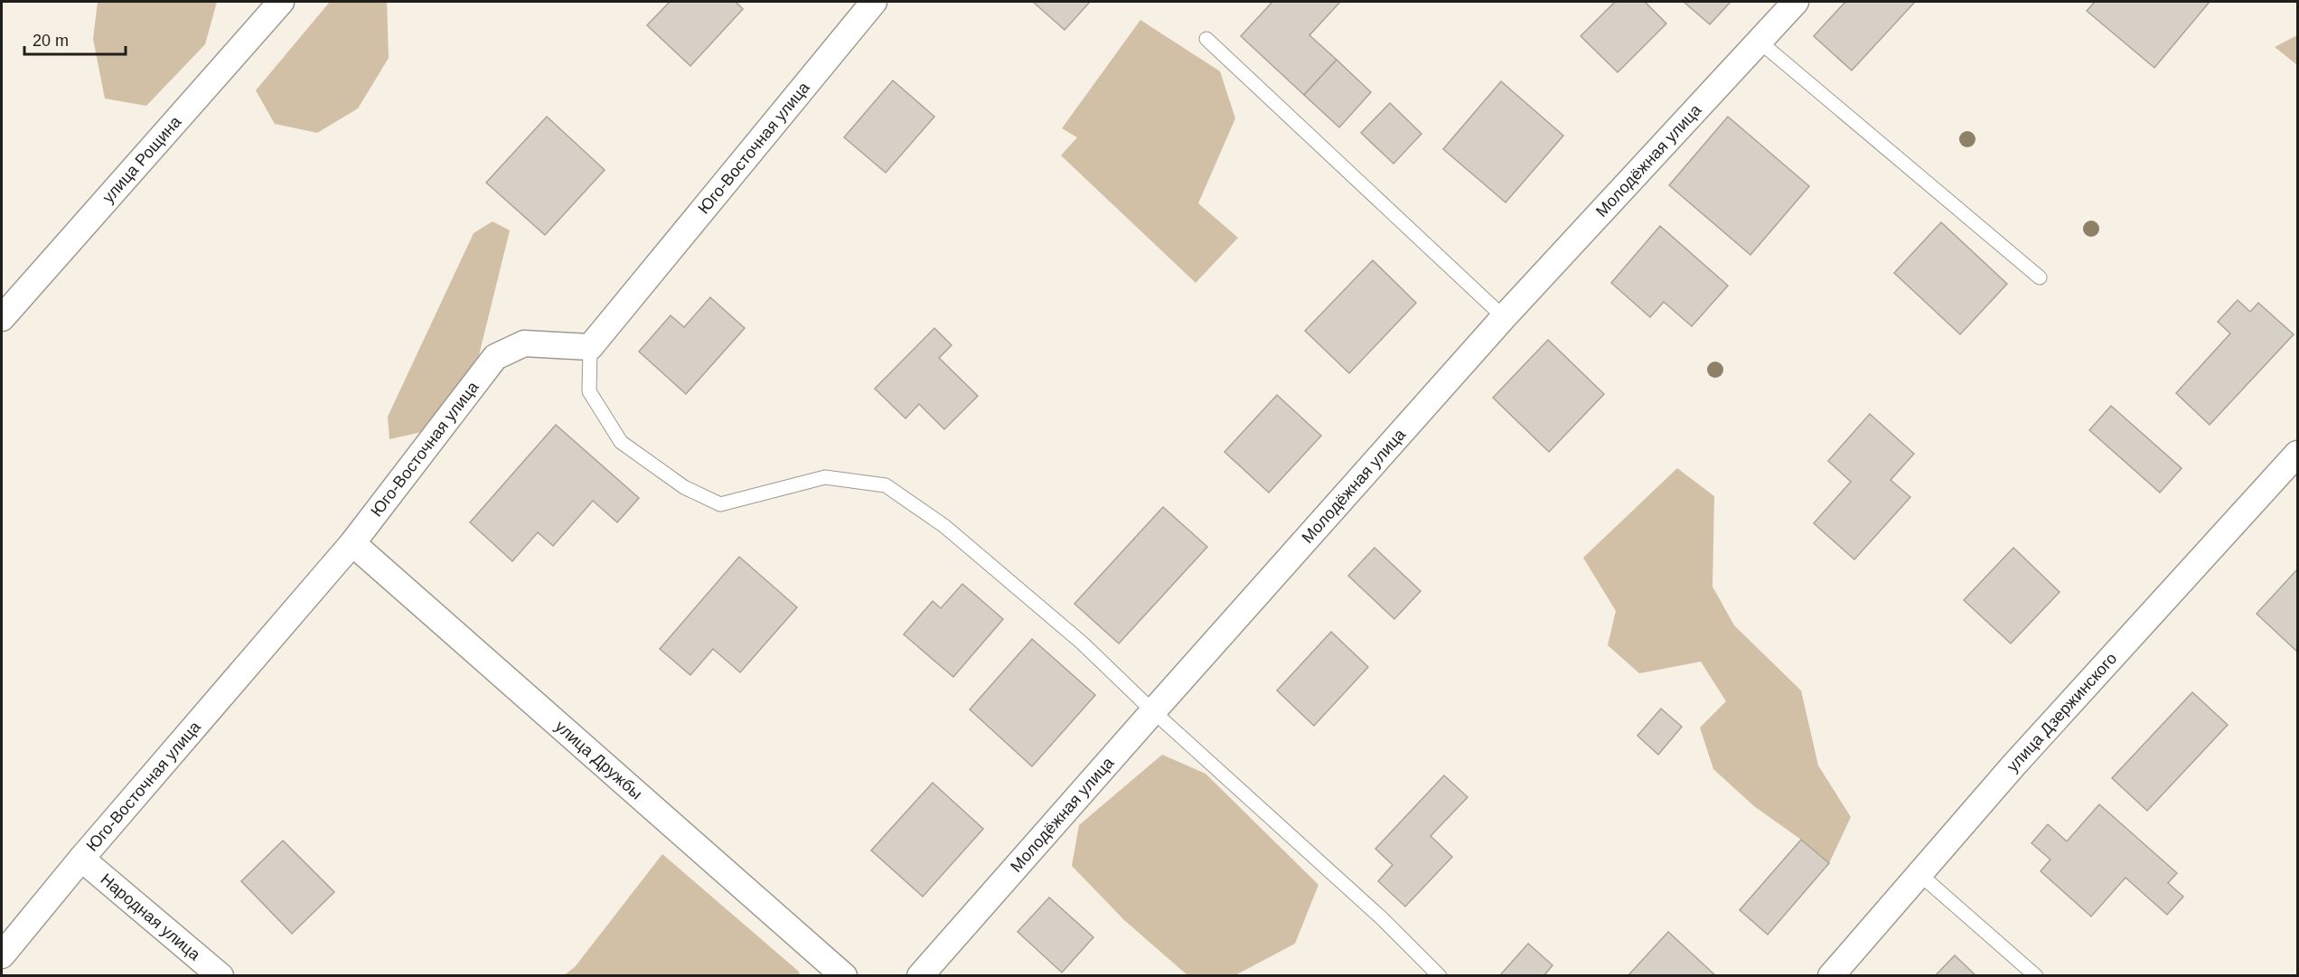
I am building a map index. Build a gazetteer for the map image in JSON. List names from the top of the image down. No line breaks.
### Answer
{"streets":{"street":["Юго-Восточная улица","улица Рощина","Молодёжная улица","улица Дзержинского","улица Дружбы","Народная улица"]},"crossings":[["Юго-Восточная улица","улица Дружбы"],["Юго-Восточная улица","Народная улица"]],"scale_bar":"20 m"}
